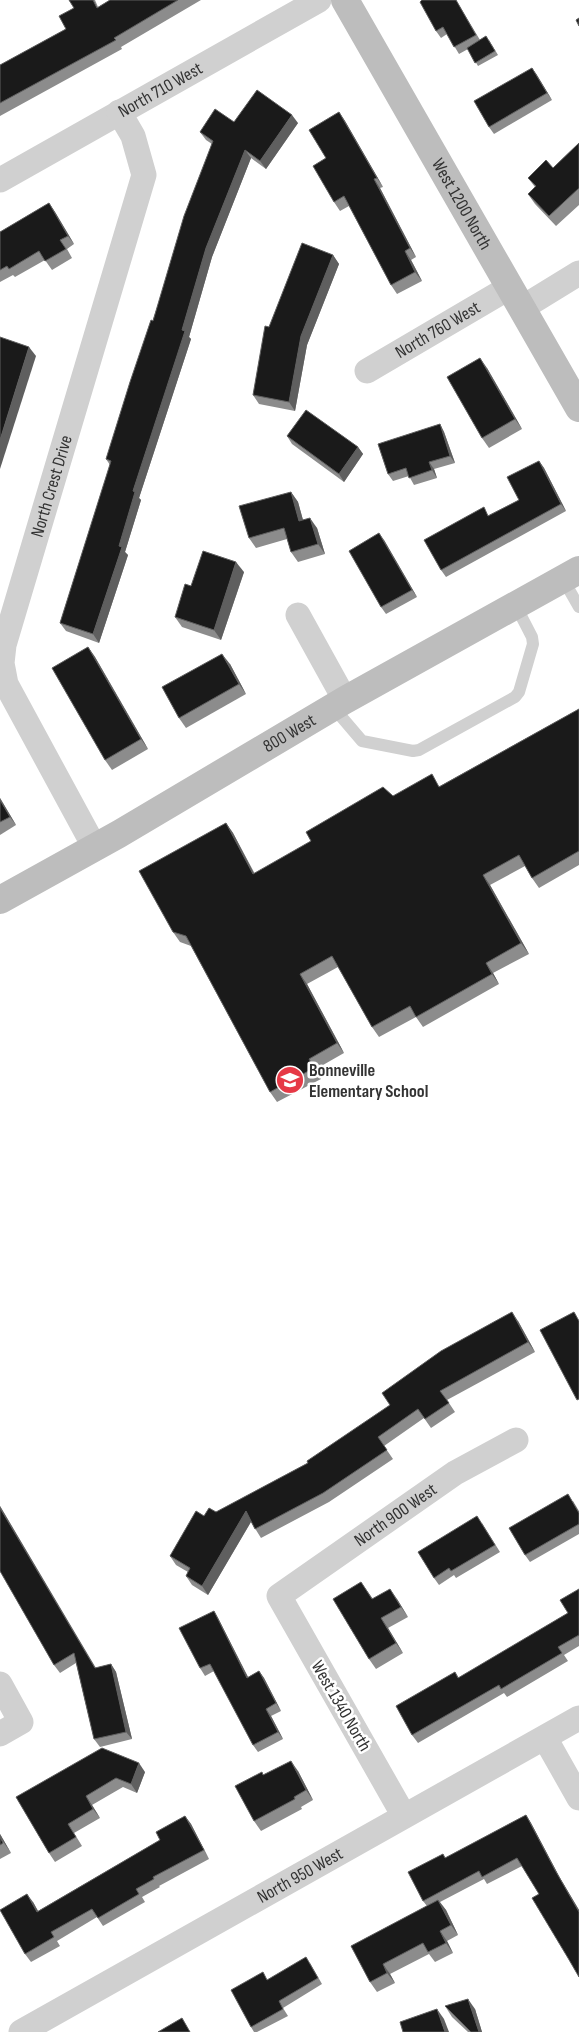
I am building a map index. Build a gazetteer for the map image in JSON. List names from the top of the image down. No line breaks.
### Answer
{"streets":{"street":["North 710 West","West 1200 North","North 760 West","North Crest Drive","800 West","North 900 West","West 1340 North","North 950 West"]},"crossings":[["North 710 West","North Crest Drive"],["West 1200 North","North 760 West"],["North Crest Drive","800 West"],["North 900 West","West 1340 North"],["West 1340 North","North 950 West"]],"places":{"school or university":["Bonneville Elementary School"]}}
